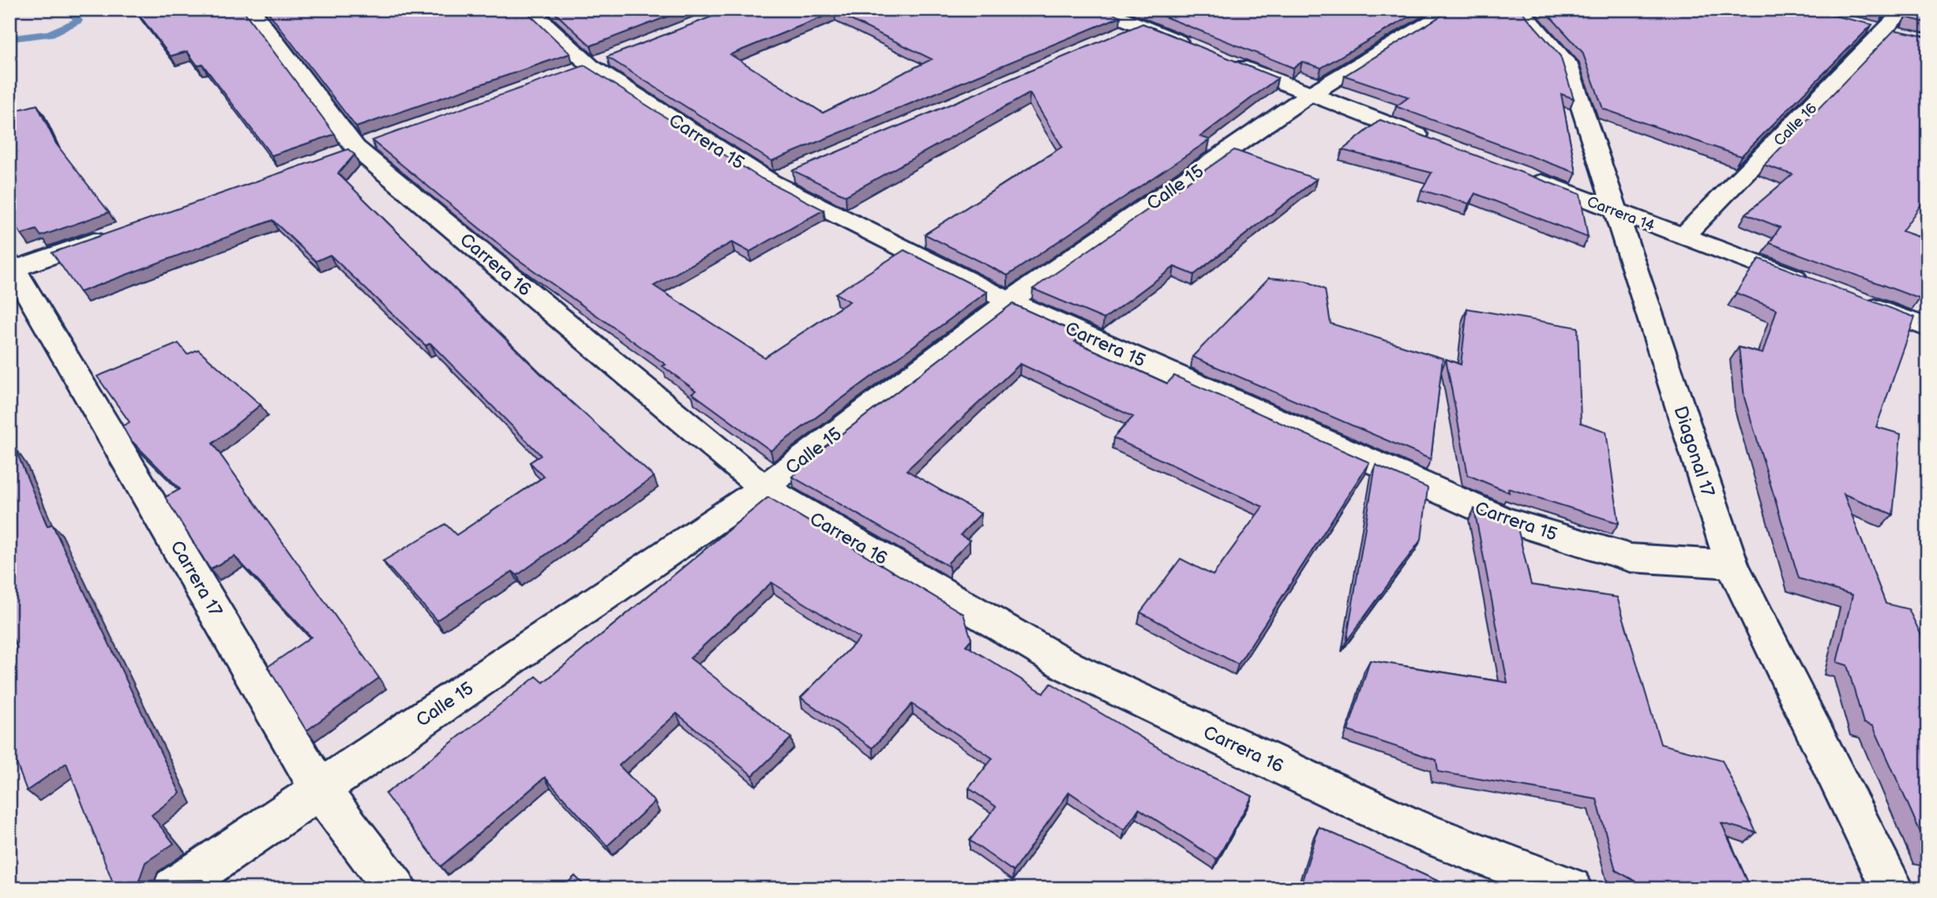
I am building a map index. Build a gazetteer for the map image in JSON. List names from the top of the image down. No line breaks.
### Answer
{"streets":{"street":["Calle 16","Carrera 15","Calle 15","Carrera 14","Carrera 16","Diagonal 17","Carrera 17"]},"crossings":[["Calle 16","Carrera 14"],["Carrera 15","Calle 15"],["Carrera 15","Diagonal 17"],["Calle 15","Carrera 16"],["Calle 15","Carrera 17"],["Carrera 14","Diagonal 17"]]}
